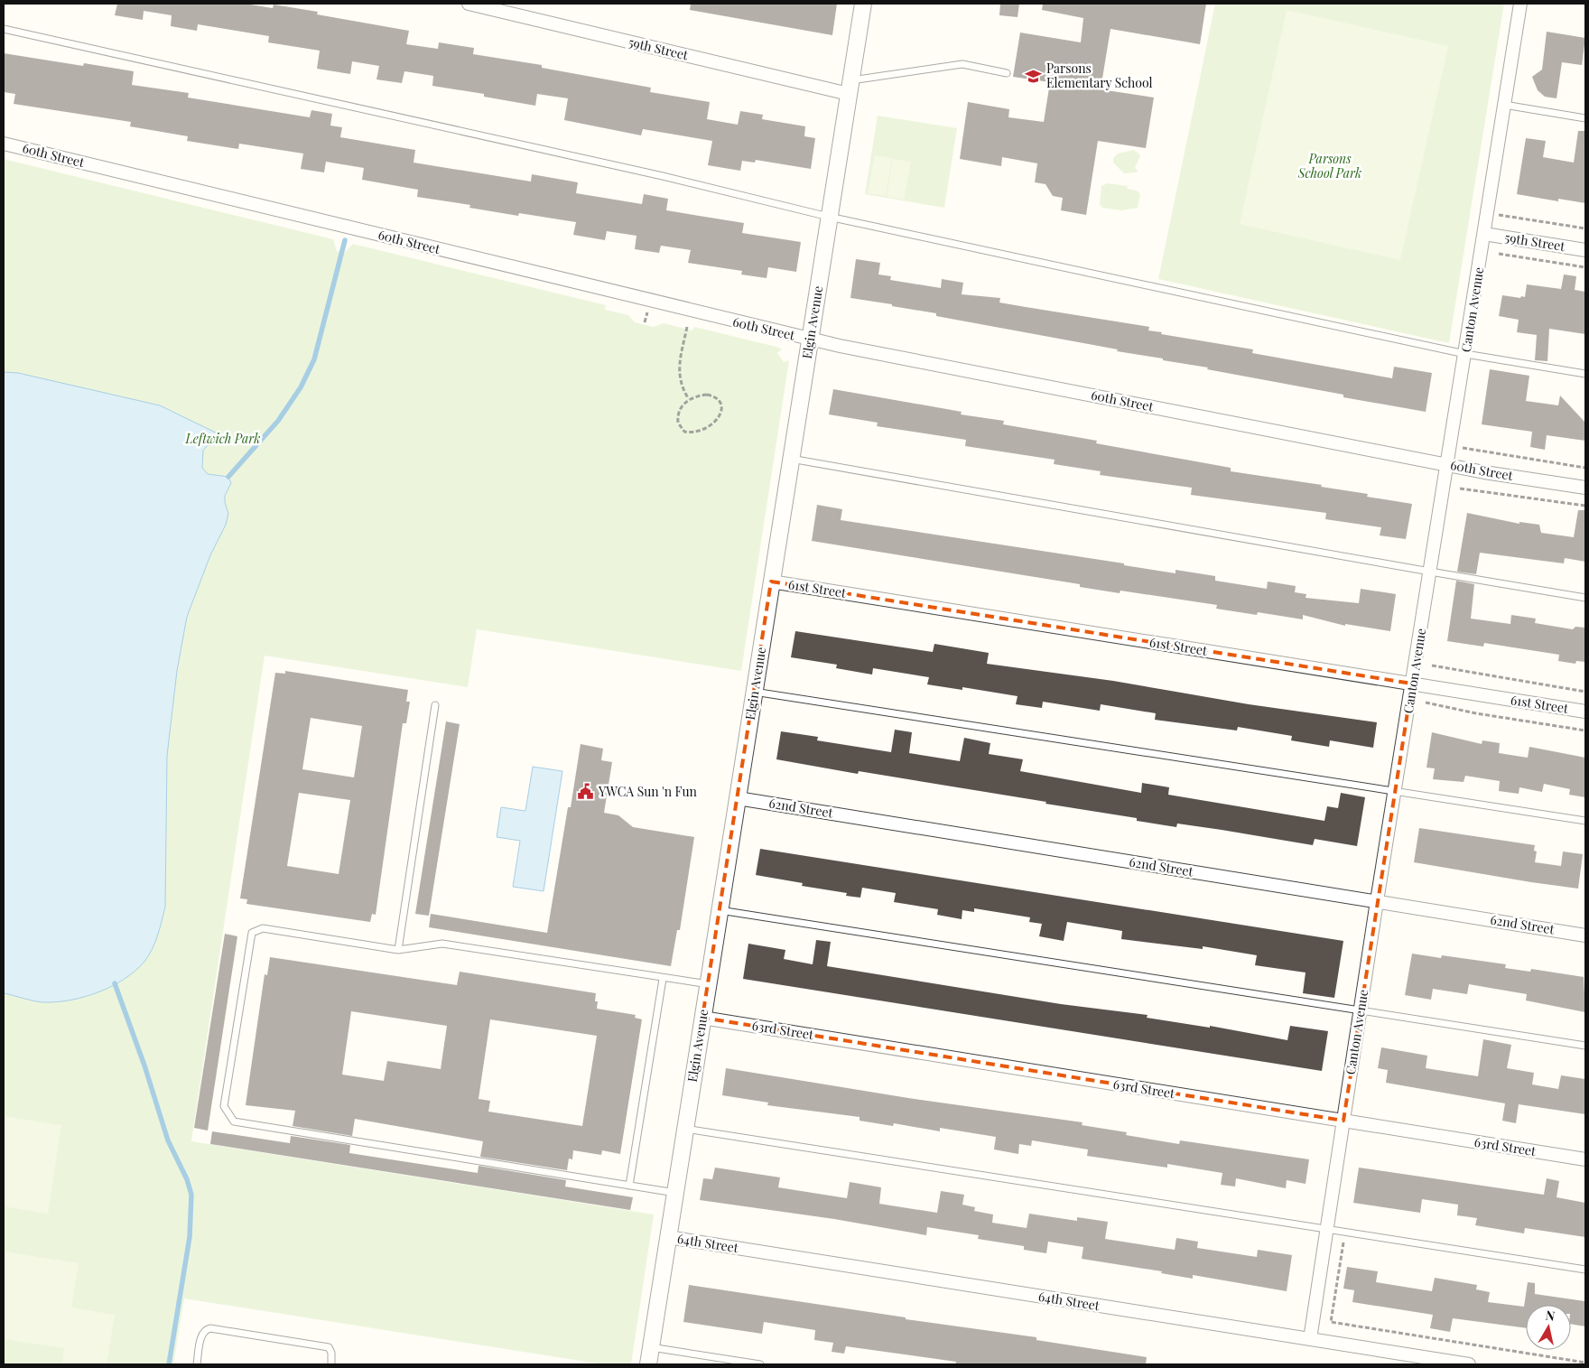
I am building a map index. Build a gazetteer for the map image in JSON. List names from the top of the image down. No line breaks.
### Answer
{"streets":{"street":["59th Street","60th Street","Canton Avenue","Elgin Avenue","61st Street","62nd Street","63rd Street","64th Street"]},"crossings":[["59th Street","Canton Avenue"],["59th Street","Elgin Avenue"],["60th Street","Canton Avenue"],["60th Street","Elgin Avenue"],["Canton Avenue","61st Street"],["Canton Avenue","62nd Street"],["Canton Avenue","63rd Street"],["Canton Avenue","64th Street"],["Elgin Avenue","61st Street"],["Elgin Avenue","62nd Street"],["Elgin Avenue","63rd Street"],["Elgin Avenue","64th Street"]],"parks":["Parsons School Park","Leftwich Park"],"places":{"school or university":["Parsons Elementary School"],"public building":["YWCA Sun 'n Fun"]},"north":"top"}
